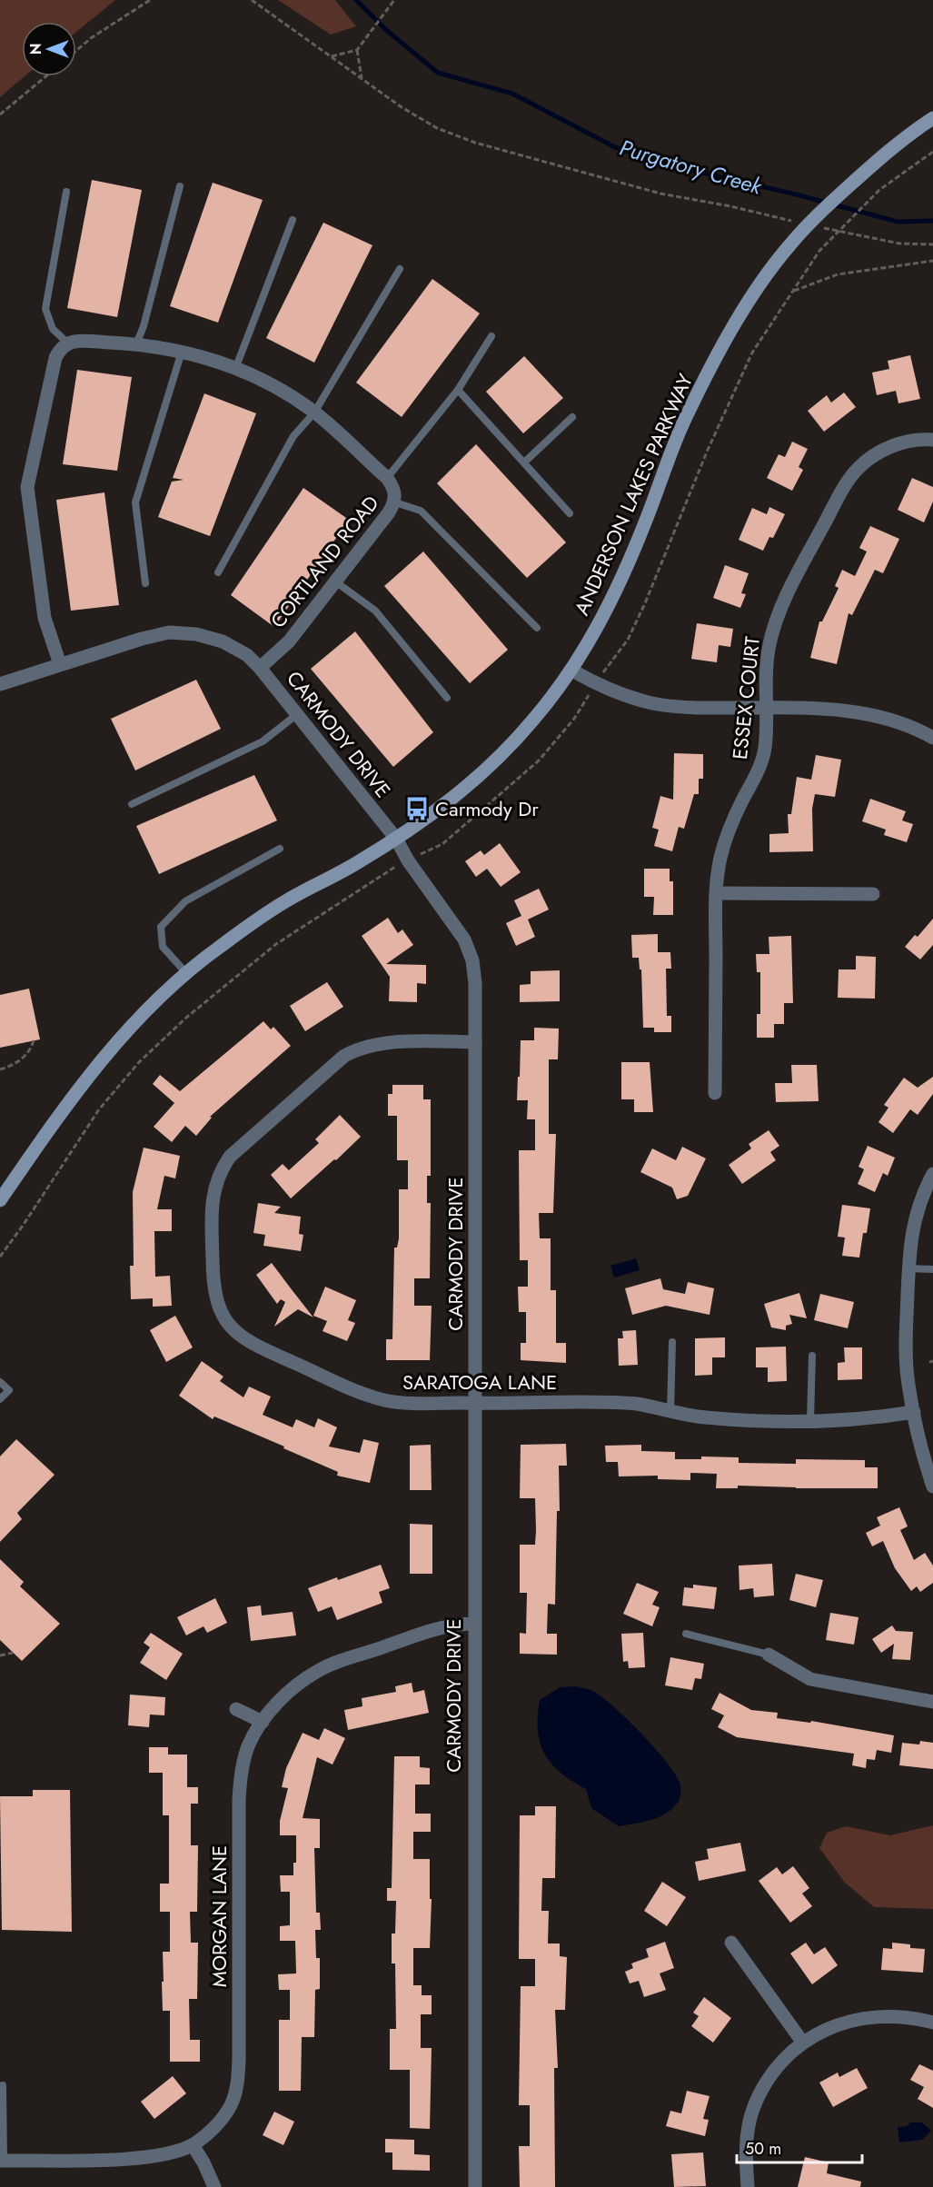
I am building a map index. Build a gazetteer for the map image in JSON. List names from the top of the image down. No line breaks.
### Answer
{"streets":{"street":["ANDERSON LAKES PARKWAY","CORTLAND ROAD","ESSEX COURT","CARMODY DRIVE","SARATOGA LANE","MORGAN LANE"]},"crossings":[["ANDERSON LAKES PARKWAY","CARMODY DRIVE"],["CORTLAND ROAD","CARMODY DRIVE"],["CARMODY DRIVE","SARATOGA LANE"],["CARMODY DRIVE","MORGAN LANE"]],"water":["Purgatory Creek"],"places":{"bus stop":["Carmody Dr"]},"scale_bar":"50 m","north":"left"}
